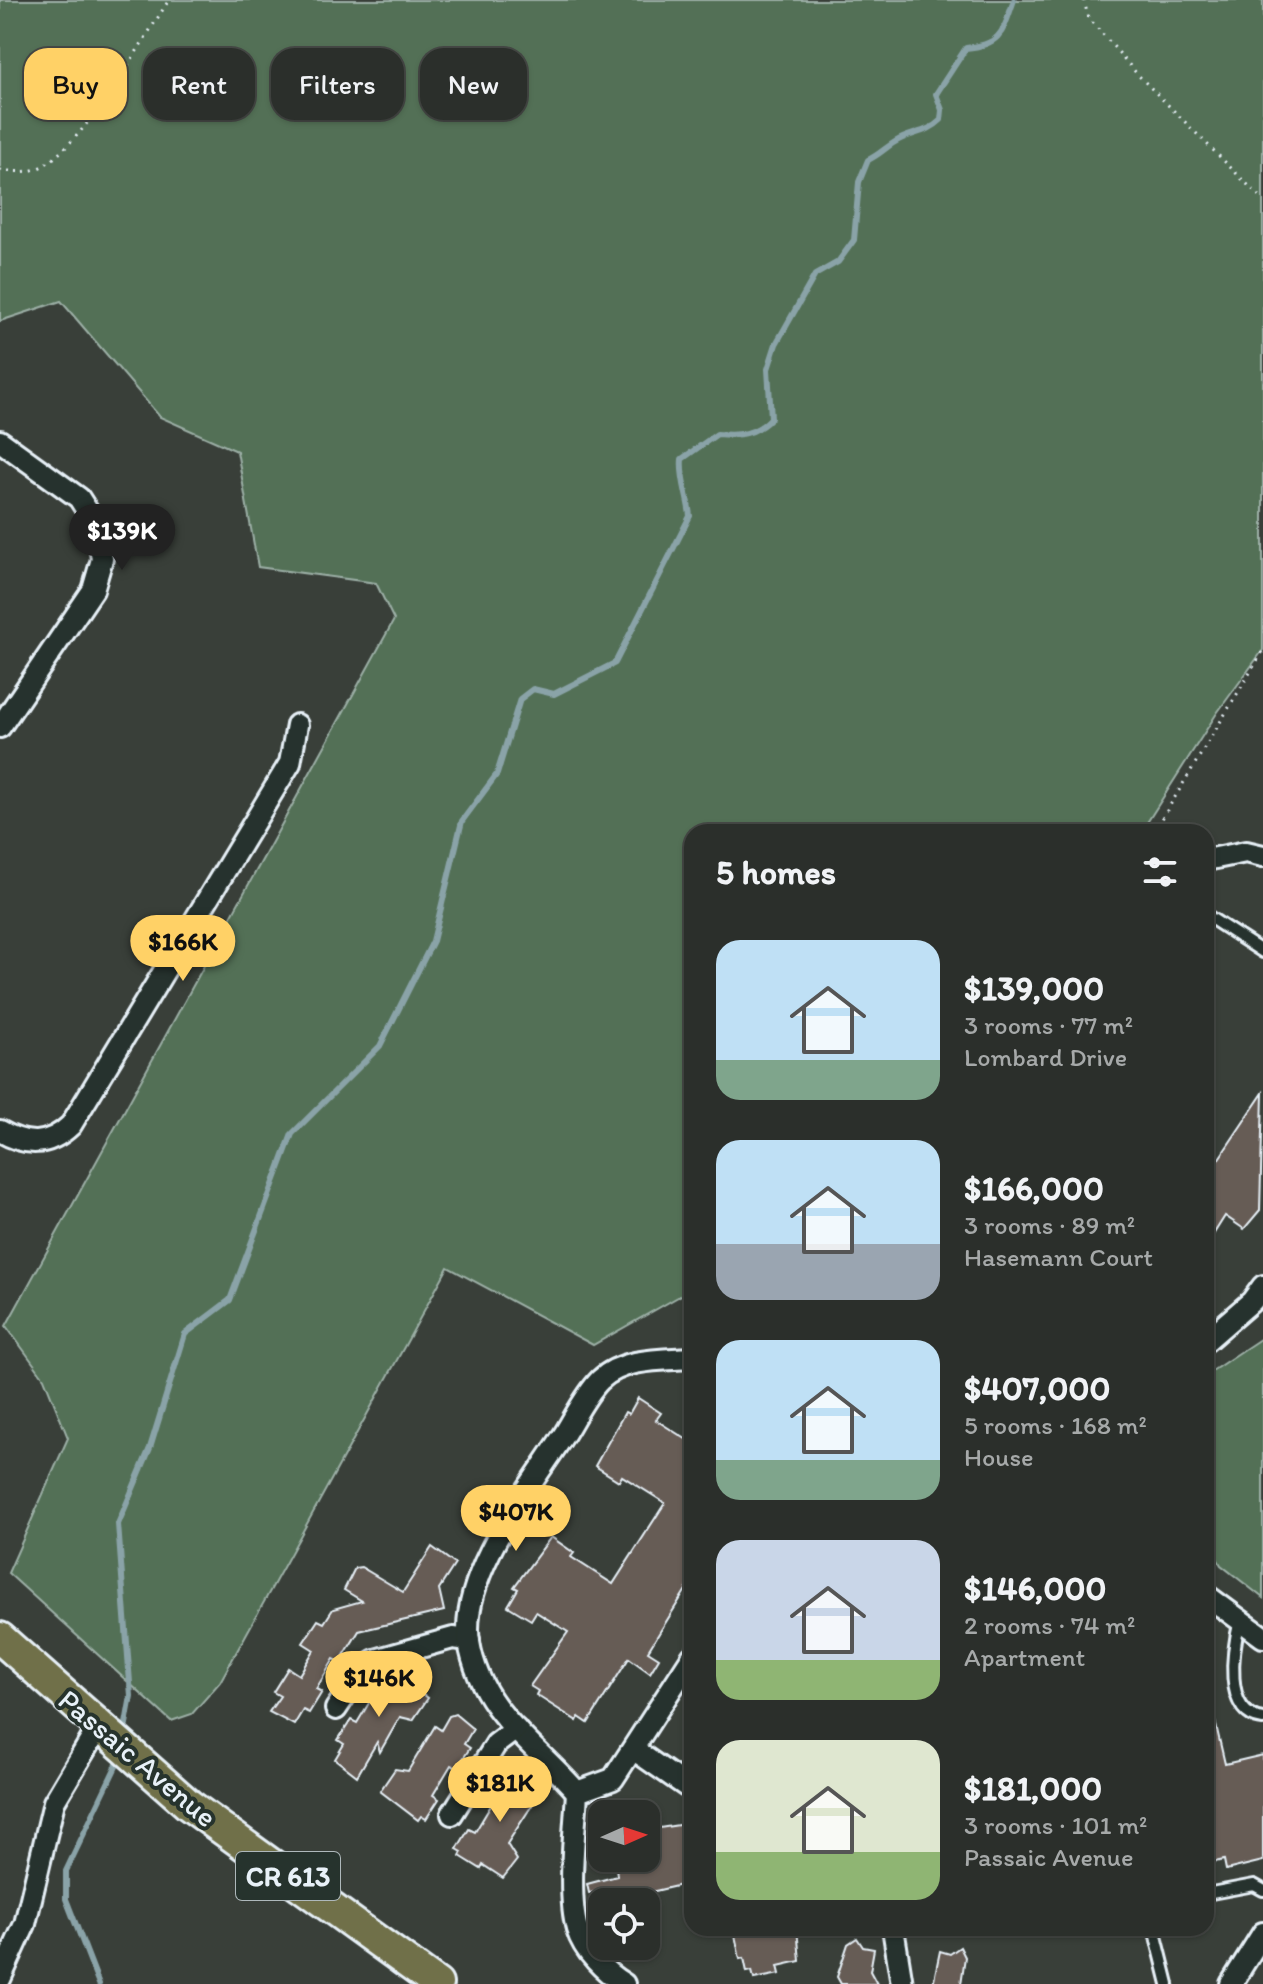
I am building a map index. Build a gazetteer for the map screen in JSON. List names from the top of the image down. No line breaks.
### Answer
{"streets":{"main road":["Passaic Avenue","CR 613"]},"north":"right","page":{"chip":["Buy","Rent","Filters","New"],"price":["$139K","$166K","$407K","$146K","$181K"],"heading":"5 homes","list":[{"name":"$139,000","note":"3 rooms · 77 m² · Lombard Drive"},{"name":"$166,000","note":"3 rooms · 89 m² · Hasemann Court"},{"name":"$407,000","note":"5 rooms · 168 m² · House"},{"name":"$146,000","note":"2 rooms · 74 m² · Apartment"},{"name":"$181,000","note":"3 rooms · 101 m² · Passaic Avenue"}]}}
